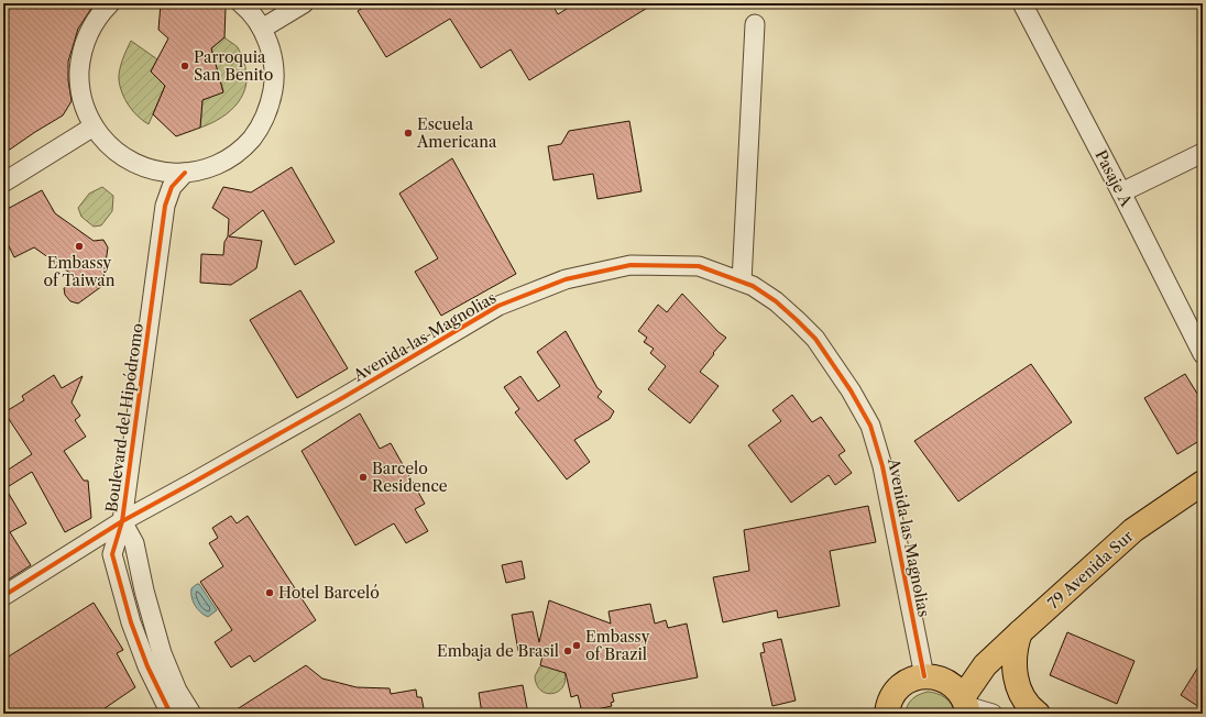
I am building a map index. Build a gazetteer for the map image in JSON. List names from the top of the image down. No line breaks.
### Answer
{"streets":{"main road":["79 Avenida Sur"],"street":["Pasaje A","Avenida las Magnolias","Boulevard del Hipódromo"]},"crossings":[["Avenida las Magnolias","Boulevard del Hipódromo"],["Avenida las Magnolias","79 Avenida Sur"]],"places":["Parroquia San Benito","Escuela Americana","Embassy of Taiwan","Barcelo Residence","Hotel Barceló","Embassy of Brazil","Embaja de Brasil"]}
